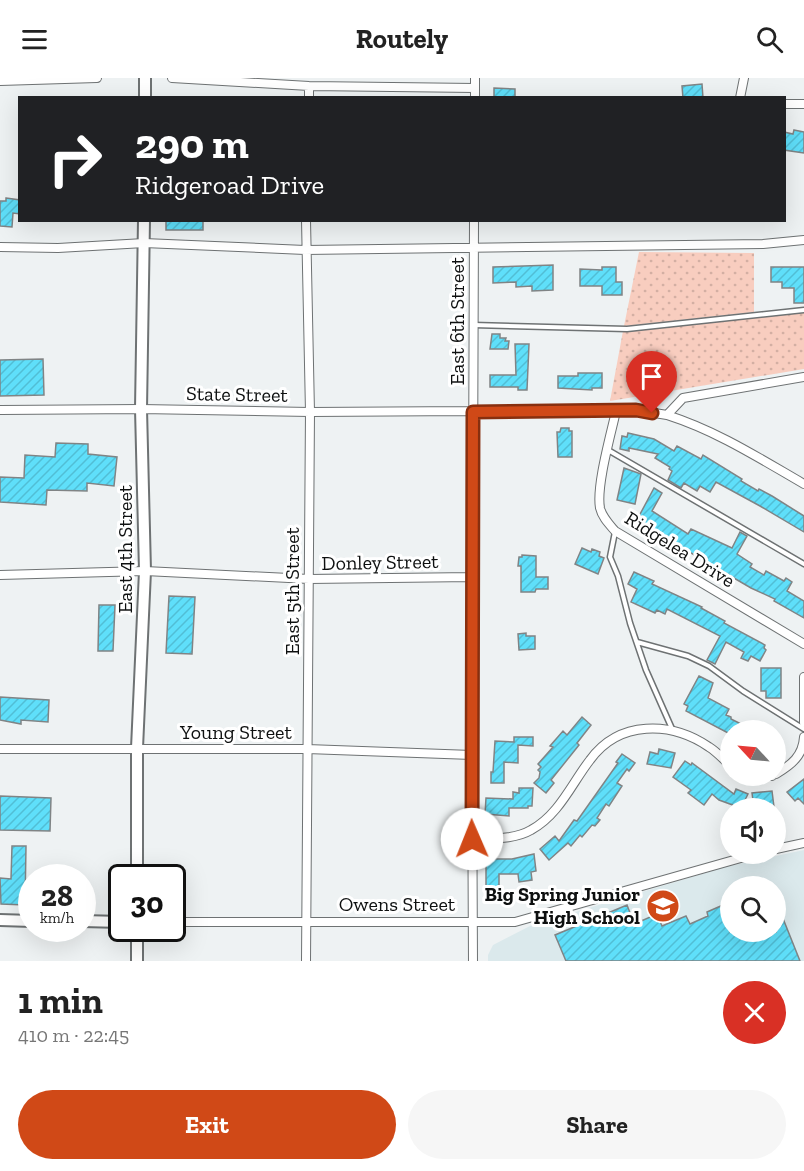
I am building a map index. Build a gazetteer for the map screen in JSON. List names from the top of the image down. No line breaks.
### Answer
{"streets":{"main road":["East 4th Street"],"street":["East 6th Street","State Street","Ridgelea Drive","Donley Street","East 5th Street","Young Street","Owens Street"]},"crossings":[["East 6th Street","State Street"],["East 6th Street","Donley Street"],["East 6th Street","Young Street"],["East 6th Street","Owens Street"],["State Street","East 4th Street"],["State Street","Ridgelea Drive"],["State Street","East 5th Street"],["East 4th Street","Donley Street"],["East 4th Street","Young Street"],["Donley Street","East 5th Street"],["East 5th Street","Young Street"],["East 5th Street","Owens Street"]],"places":{"school or university":["Big Spring Junior High School"]},"north":"top left","page":{"header":"Routely","turn":["290 m","Ridgeroad Drive"],"speed":"28 km/h","limit":"30","heading":["1 min","410 m · 22:45"],"buttons":["Exit","Share"]}}
